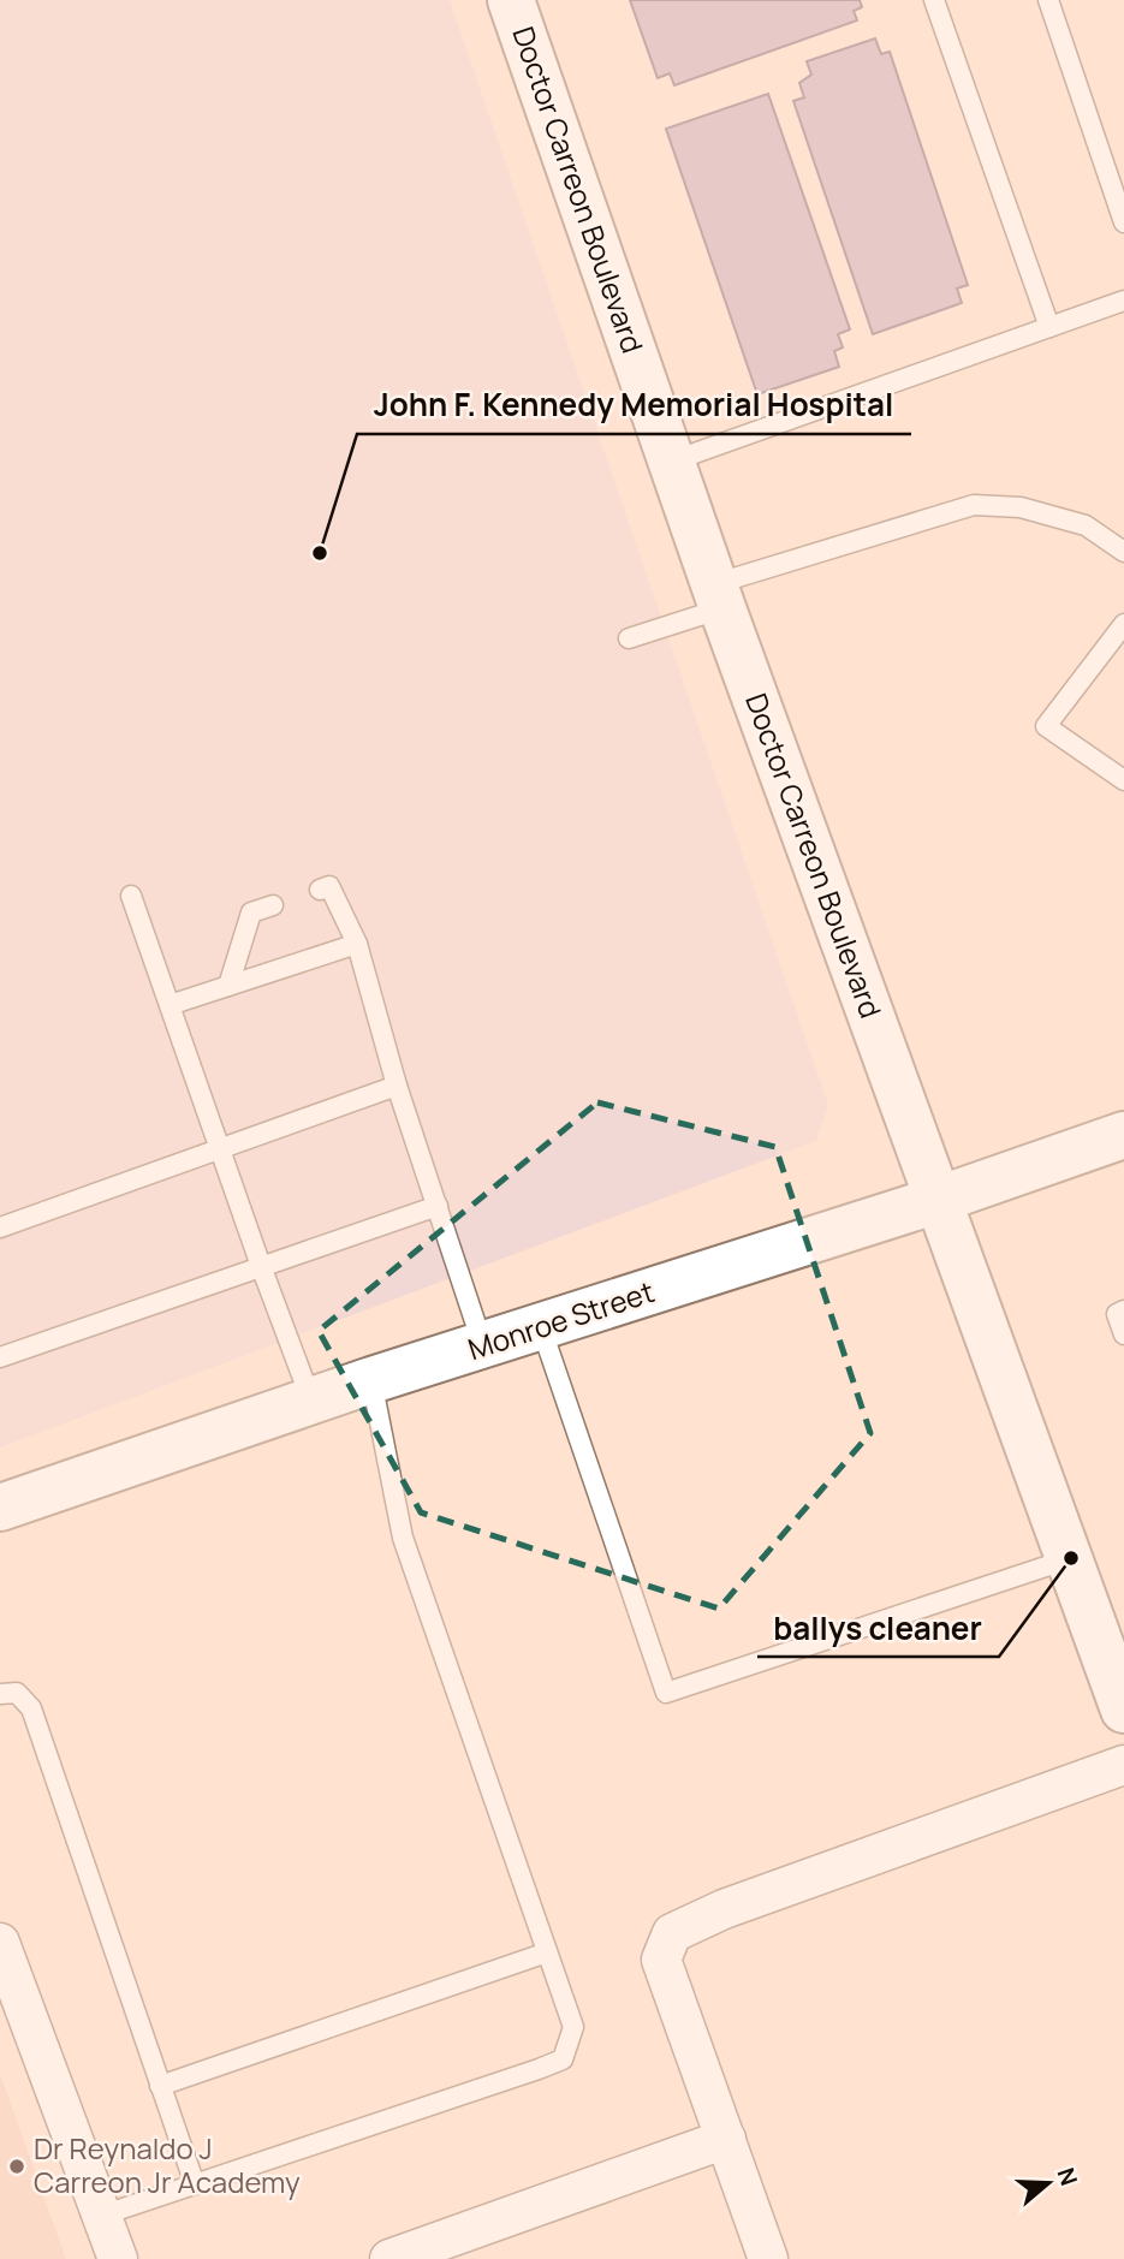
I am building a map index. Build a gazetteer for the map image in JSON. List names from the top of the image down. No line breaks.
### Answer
{"streets":{"main road":["Doctor Carreon Boulevard","Monroe Street"]},"crossings":[["Doctor Carreon Boulevard","Monroe Street"]],"places":["John F. Kennedy Memorial Hospital","ballys cleaner","Dr Reynaldo J Carreon Jr Academy"],"north":"right"}
